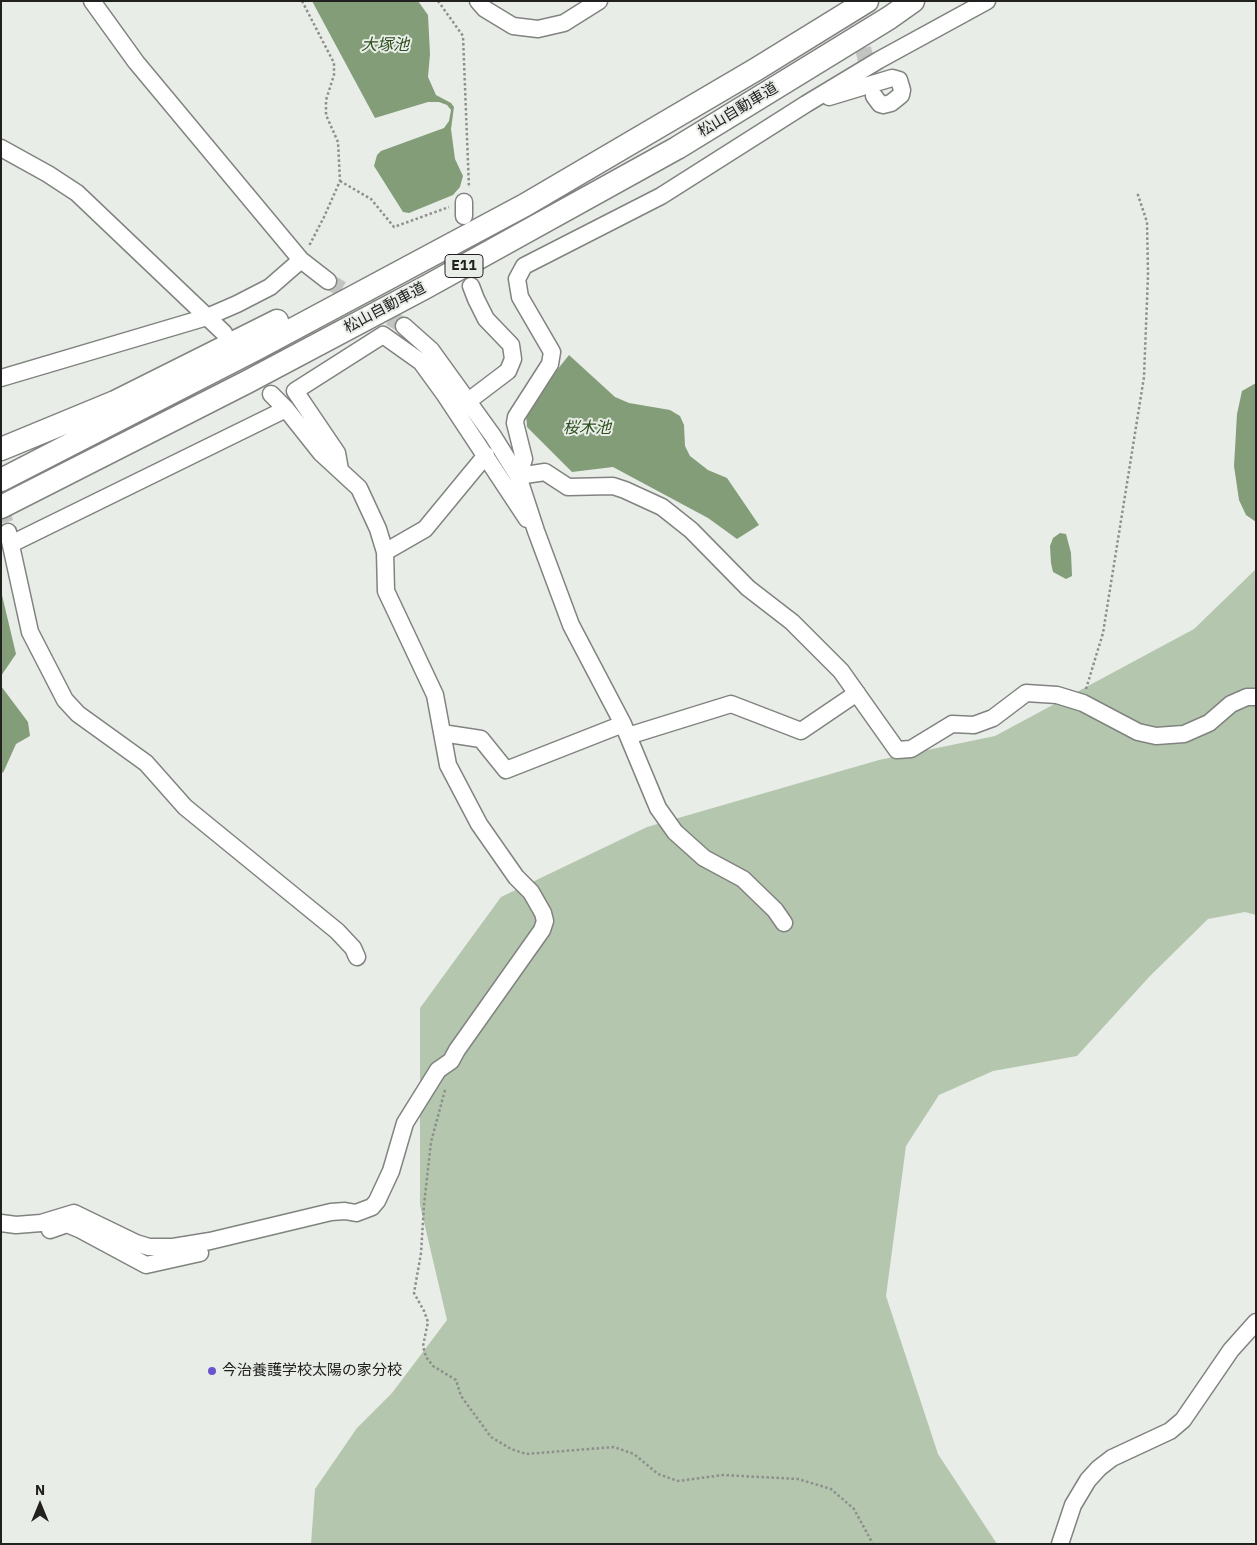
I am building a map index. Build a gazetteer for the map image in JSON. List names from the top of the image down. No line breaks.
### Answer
{"streets":{"highway":["松山自動車道","E11"]},"water":["大塚池","桜木池"],"places":["今治養護学校太陽の家分校"],"north":"top"}
